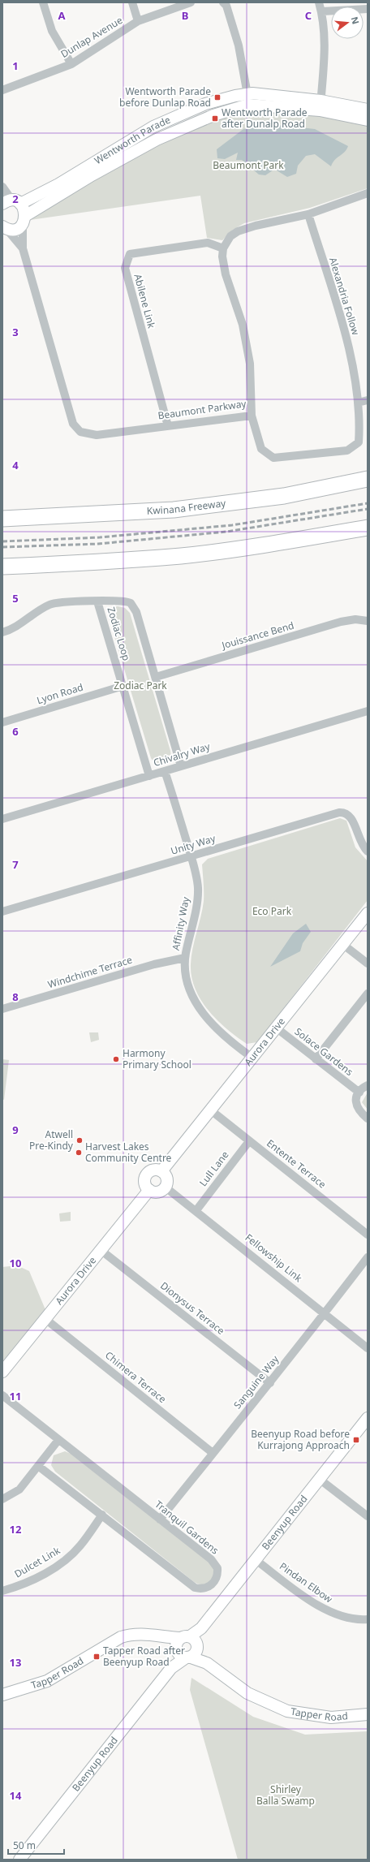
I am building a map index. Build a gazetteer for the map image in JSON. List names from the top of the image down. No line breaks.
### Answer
{"streets":{"highway":["Kwinana Freeway"],"street":["Dunlap Avenue","Wentworth Parade","Alexandria Follow","Abilene Link","Beaumont Parkway","Zodiac Loop","Jouissance Bend","Lyon Road","Chivalry Way","Unity Way","Affinity Way","Windchime Terrace","Aurora Drive","Solace Gardens","Entente Terrace","Lull Lane","Fellowship Link","Dionysus Terrace","Chimera Terrace","Sanguine Way","Beenyup Road","Tranquil Gardens","Dulcet Link","Pindan Elbow","Tapper Road"]},"crossings":[["Wentworth Parade","Beaumont Parkway"],["Alexandria Follow","Beaumont Parkway"],["Abilene Link","Beaumont Parkway"],["Zodiac Loop","Jouissance Bend"],["Zodiac Loop","Lyon Road"],["Zodiac Loop","Chivalry Way"],["Chivalry Way","Affinity Way"],["Unity Way","Affinity Way"],["Affinity Way","Windchime Terrace"],["Affinity Way","Aurora Drive"],["Aurora Drive","Solace Gardens"],["Aurora Drive","Entente Terrace"],["Aurora Drive","Fellowship Link"],["Aurora Drive","Dionysus Terrace"],["Aurora Drive","Chimera Terrace"],["Entente Terrace","Lull Lane"],["Lull Lane","Fellowship Link"],["Fellowship Link","Sanguine Way"],["Dionysus Terrace","Sanguine Way"],["Chimera Terrace","Sanguine Way"],["Sanguine Way","Tranquil Gardens"],["Beenyup Road","Pindan Elbow"],["Beenyup Road","Tapper Road"],["Tranquil Gardens","Dulcet Link"]],"parks":["Beaumont Park","Zodiac Park","Eco Park","Shirley Balla Swamp"],"places":{"transit":["Wentworth Parade before Dunlap Road","Wentworth Parade after Dunalp Road","Beenyup Road before Kurrajong Approach","Tapper Road after Beenyup Road"],"other":["Harmony Primary School","Atwell Pre-Kindy","Harvest Lakes Community Centre"]},"scale_bar":"50 m","north":"right","grid":{"columns":["A","B","C"],"rows":["1","2","3","4","5","6","7","8","9","10","11","12","13","14"]}}
